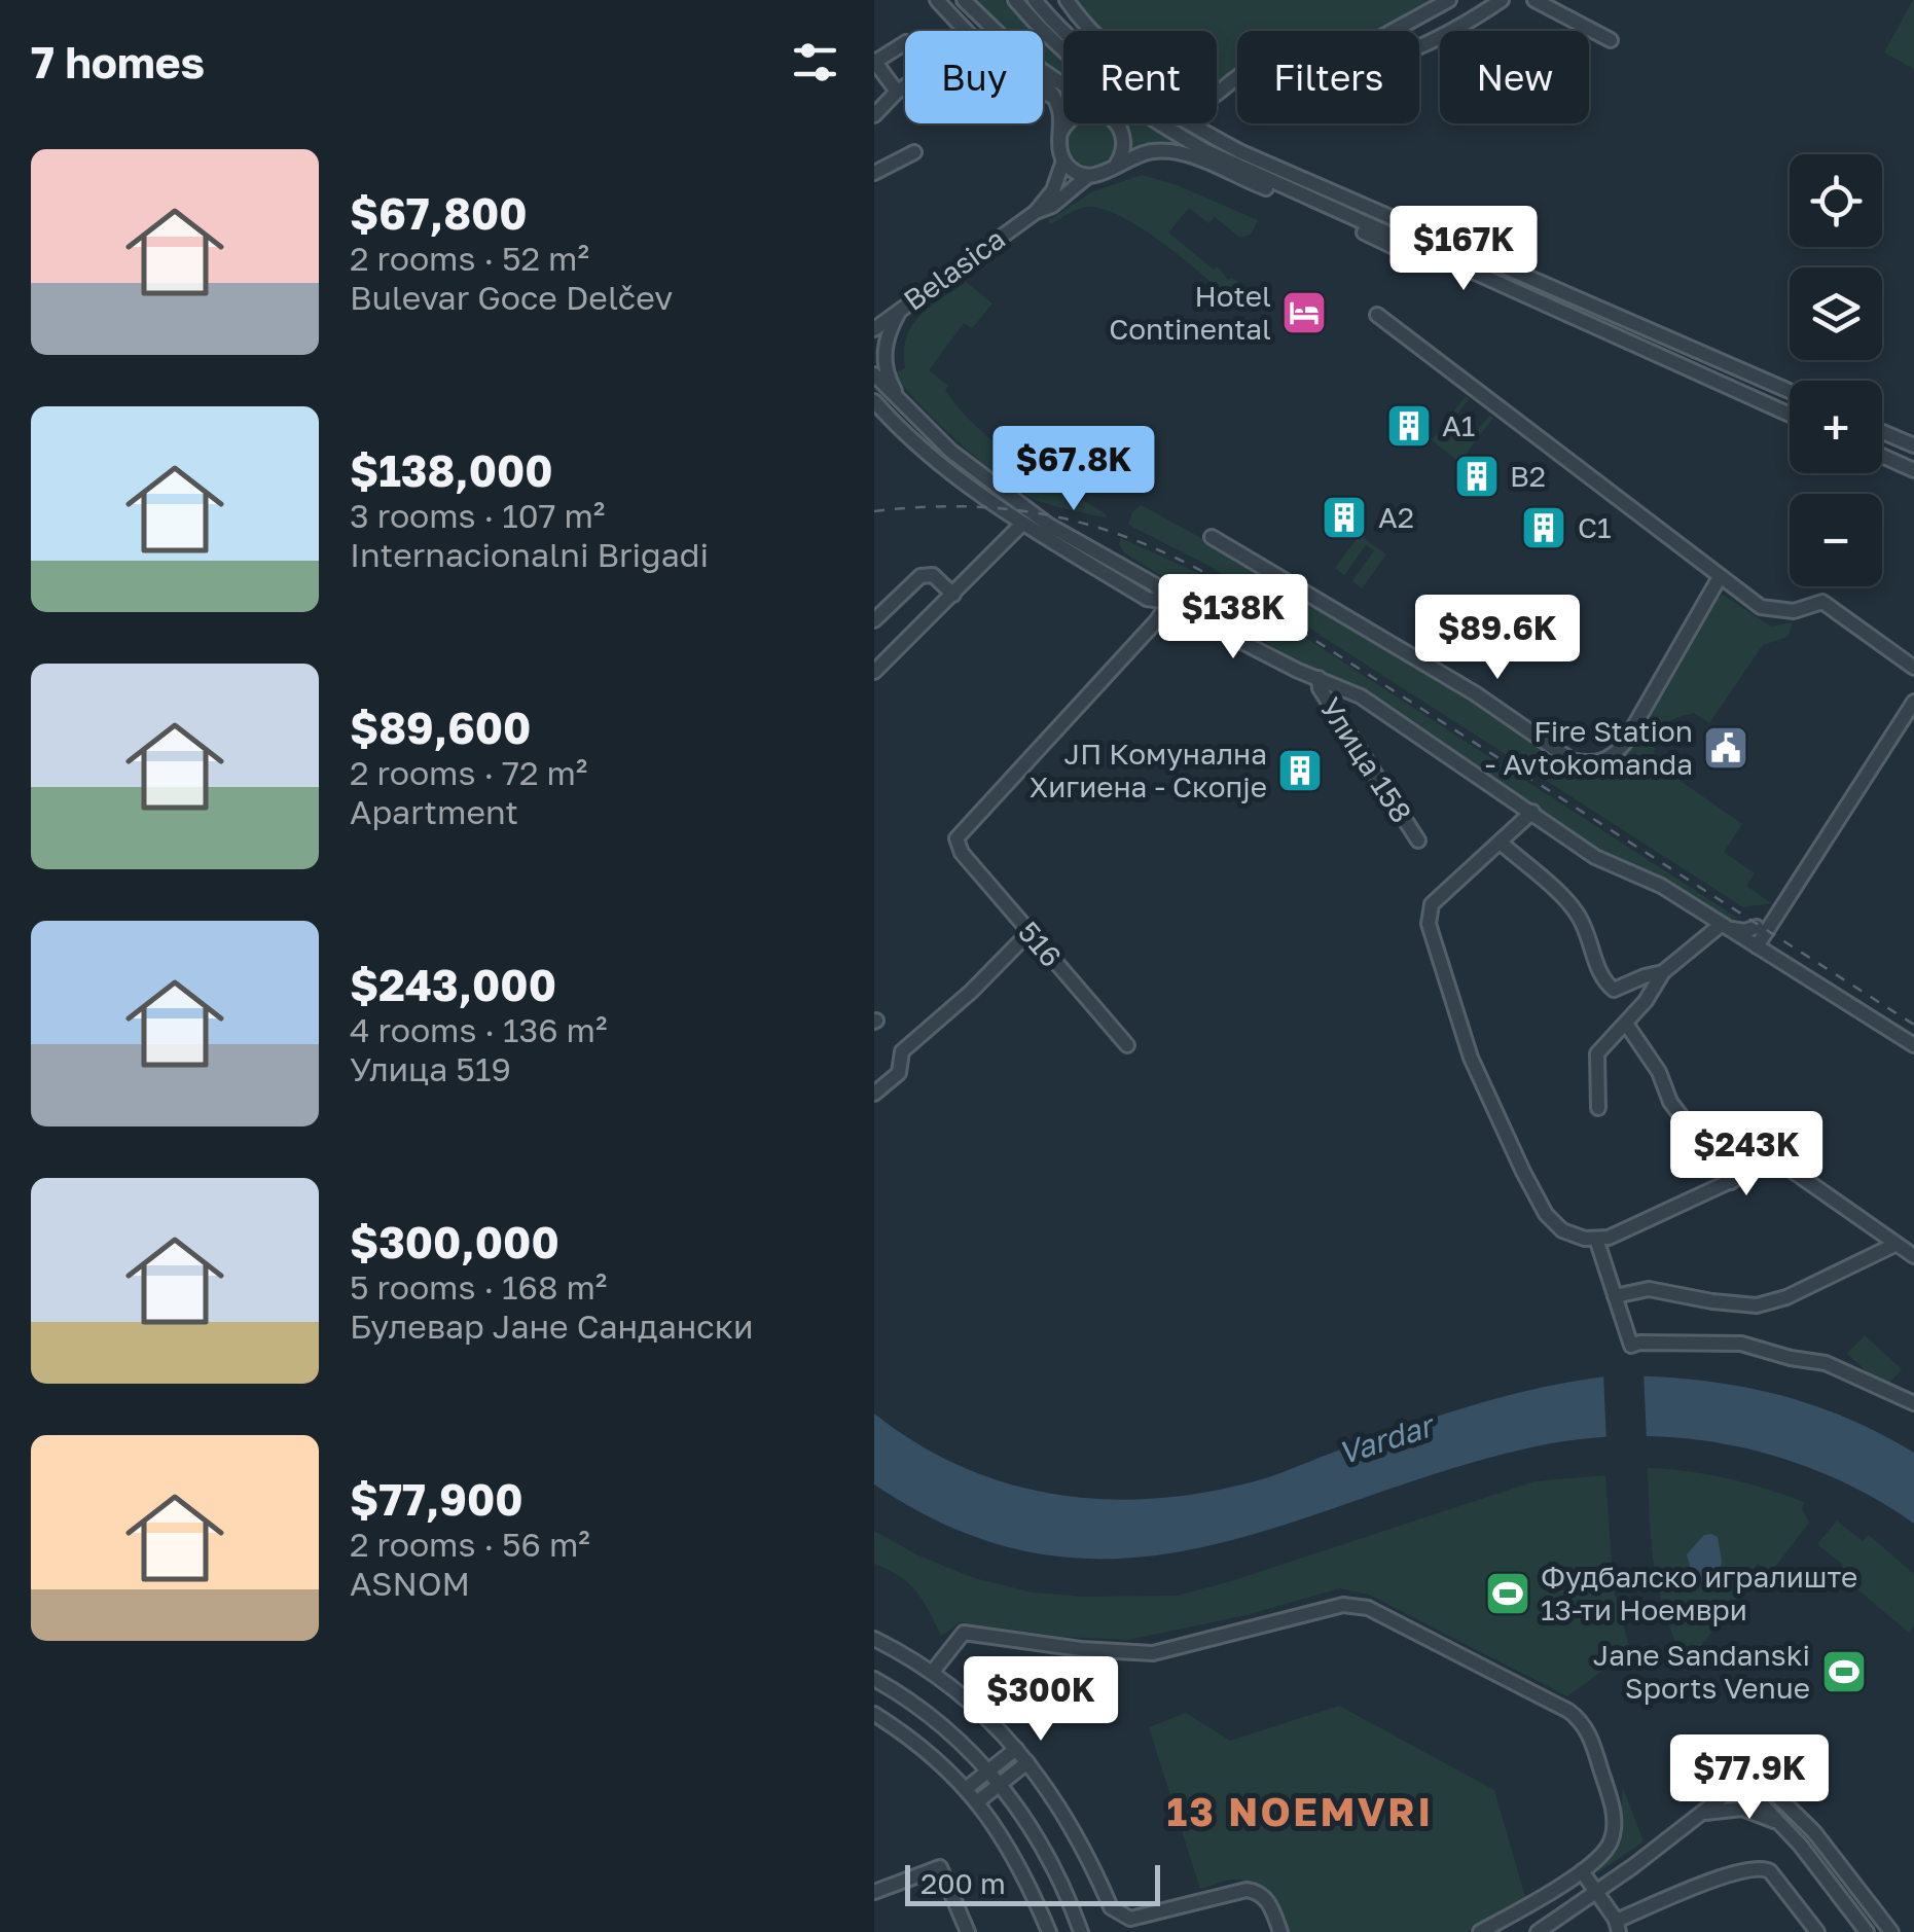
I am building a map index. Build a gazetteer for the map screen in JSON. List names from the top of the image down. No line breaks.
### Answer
{"streets":{"street":["Belasica","Улица 158","516"]},"districts":["13 NOEMVRI"],"water":["Vardar"],"places":{"hotel":["Hotel Continental"],"building":["A1","B2","A2","C1","ЈП Комунална Хигиена - Скопје"],"public building":["Fire Station - Avtokomanda"],"sports":["Фудбалско игралиште 13-ти Ноември","Jane Sandanski Sports Venue"]},"scale_bar":"200 m","page":{"heading":"7 homes","chip":["Buy","Rent","Filters","New"],"list":[{"name":"$67,800","note":"2 rooms · 52 m² · Bulevar Goce Delčev"},{"name":"$138,000","note":"3 rooms · 107 m² · Internacionalni Brigadi"},{"name":"$89,600","note":"2 rooms · 72 m² · Apartment"},{"name":"$243,000","note":"4 rooms · 136 m² · Улица 519"},{"name":"$300,000","note":"5 rooms · 168 m² · Булевар Јане Сандански"},{"name":"$77,900","note":"2 rooms · 56 m² · ASNOM"}],"map_buttons":["+","−"],"price":["$167K","$67.8K","$138K","$89.6K","$243K","$300K","$77.9K"],"scale":"200 m"}}
